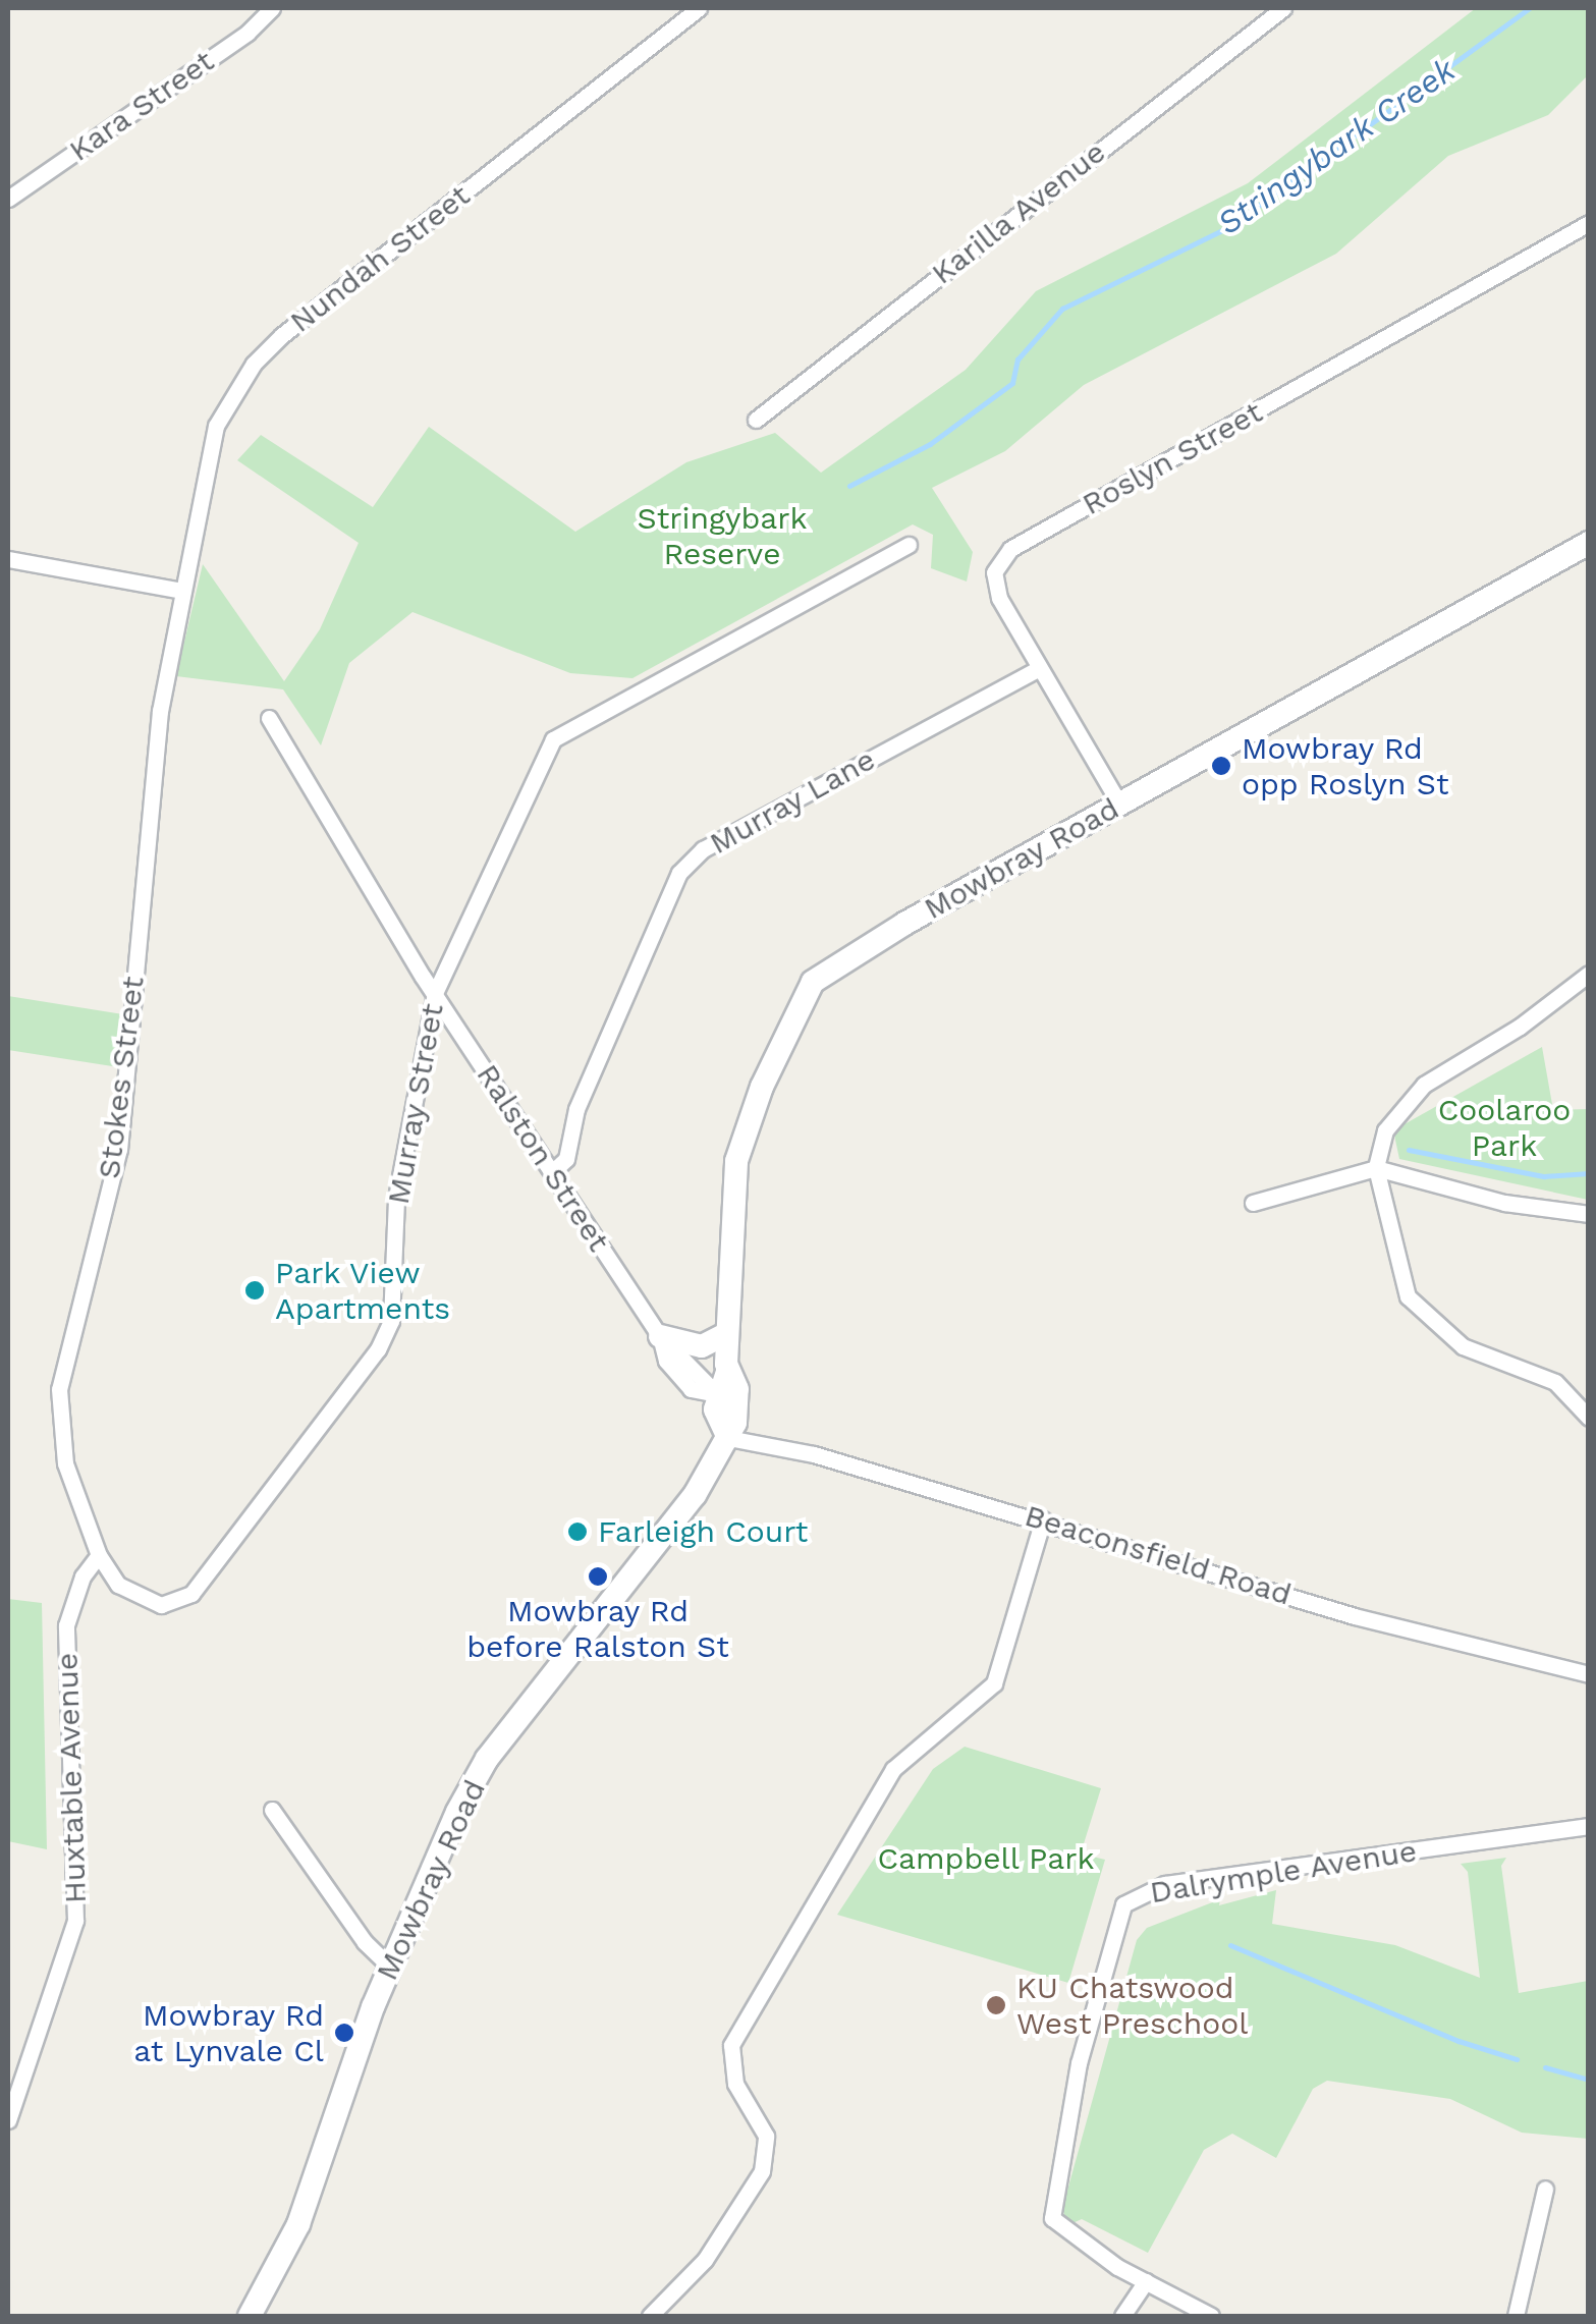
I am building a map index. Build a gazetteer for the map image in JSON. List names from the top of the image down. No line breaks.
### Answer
{"streets":{"main road":["Mowbray Road"],"street":["Kara Street","Karilla Avenue","Nundah Street","Roslyn Street","Murray Lane","Stokes Street","Murray Street","Ralston Street","Beaconsfield Road","Huxtable Avenue","Dalrymple Avenue"]},"crossings":[["Nundah Street","Stokes Street"],["Roslyn Street","Murray Lane"],["Roslyn Street","Mowbray Road"],["Murray Lane","Ralston Street"],["Mowbray Road","Ralston Street"],["Mowbray Road","Beaconsfield Road"],["Stokes Street","Murray Street"],["Stokes Street","Huxtable Avenue"],["Murray Street","Ralston Street"],["Murray Street","Huxtable Avenue"]],"water":["Stringybark Creek"],"parks":["Stringybark Reserve","Coolaroo Park","Campbell Park"],"places":["Mowbray Rd opp Roslyn St","Park View Apartments","Farleigh Court","Mowbray Rd before Ralston St","KU Chatswood West Preschool","Mowbray Rd at Lynvale Cl"]}
